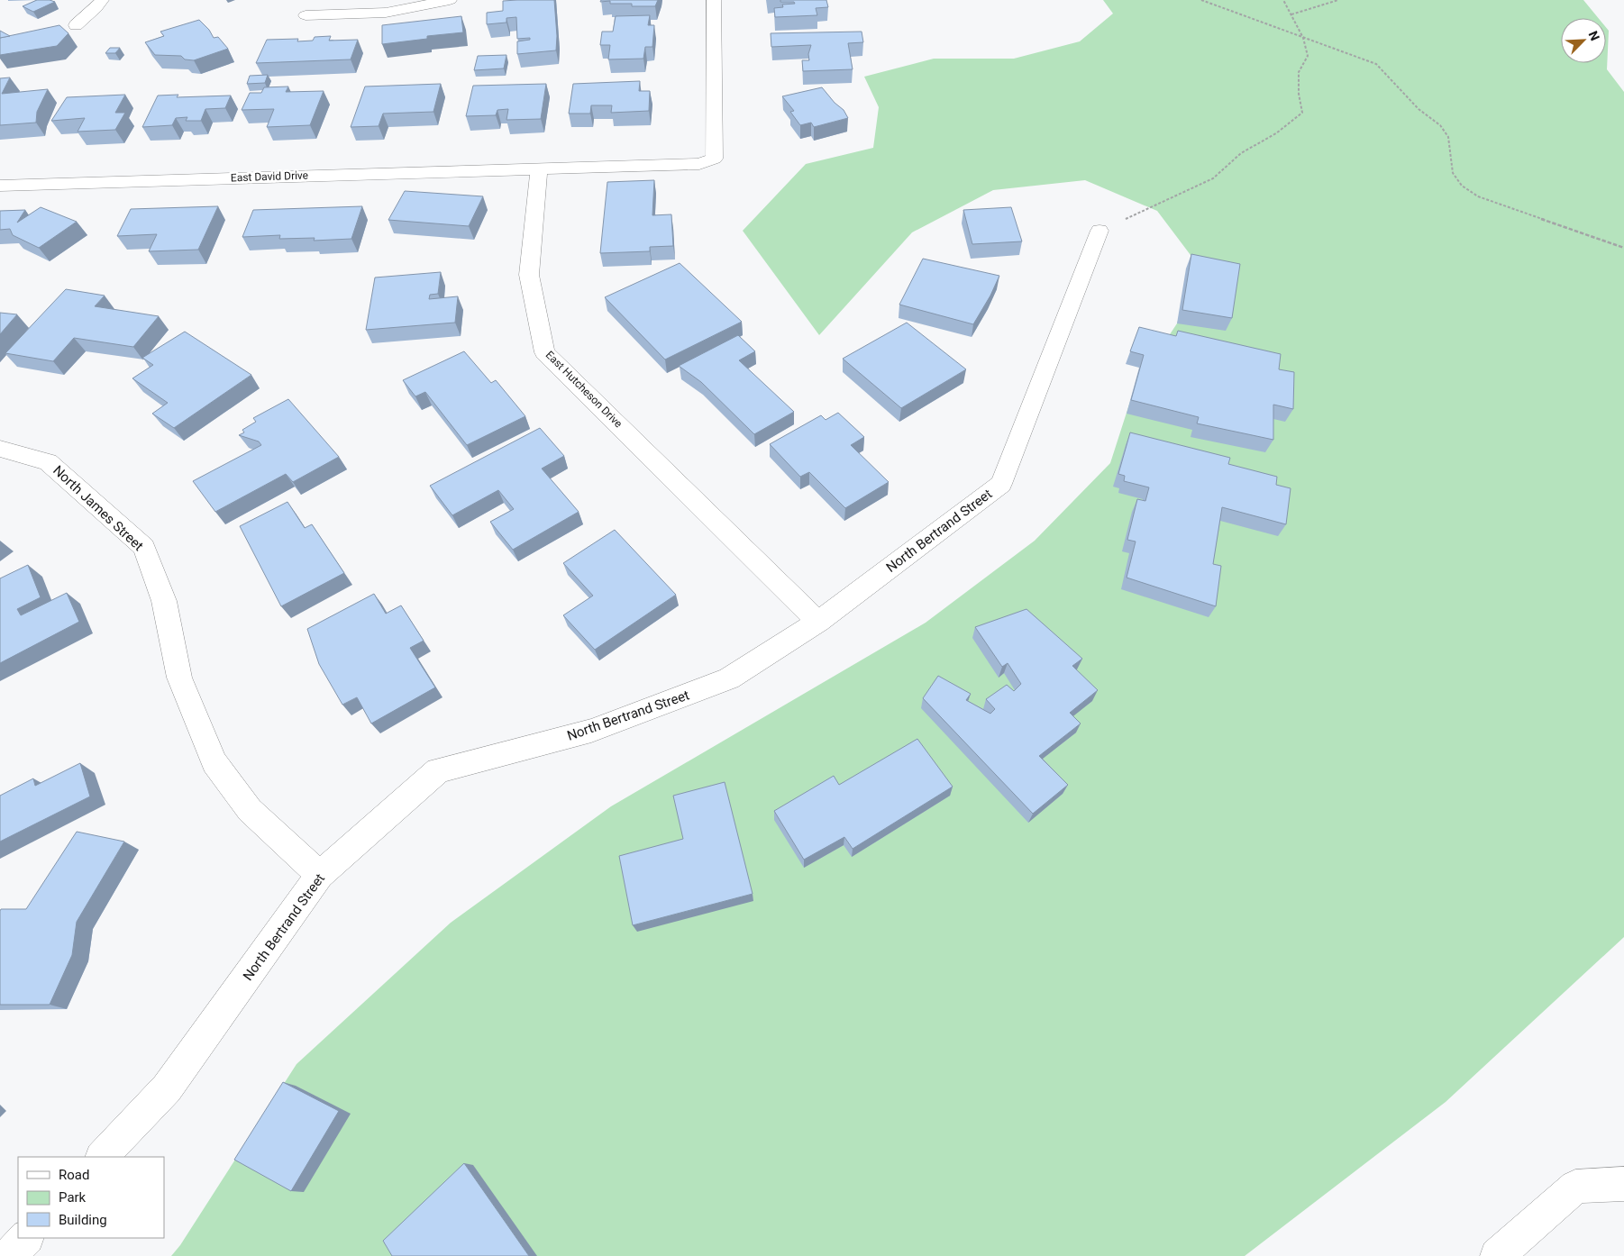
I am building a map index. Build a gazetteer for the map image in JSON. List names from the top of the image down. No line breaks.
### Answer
{"streets":{"street":["East David Drive","East Hutcheson Drive","North James Street","North Bertrand Street"]},"crossings":[["East David Drive","East Hutcheson Drive"],["East Hutcheson Drive","North Bertrand Street"],["North James Street","North Bertrand Street"]],"legend":["Road","Park","Building"],"north":"top right"}
